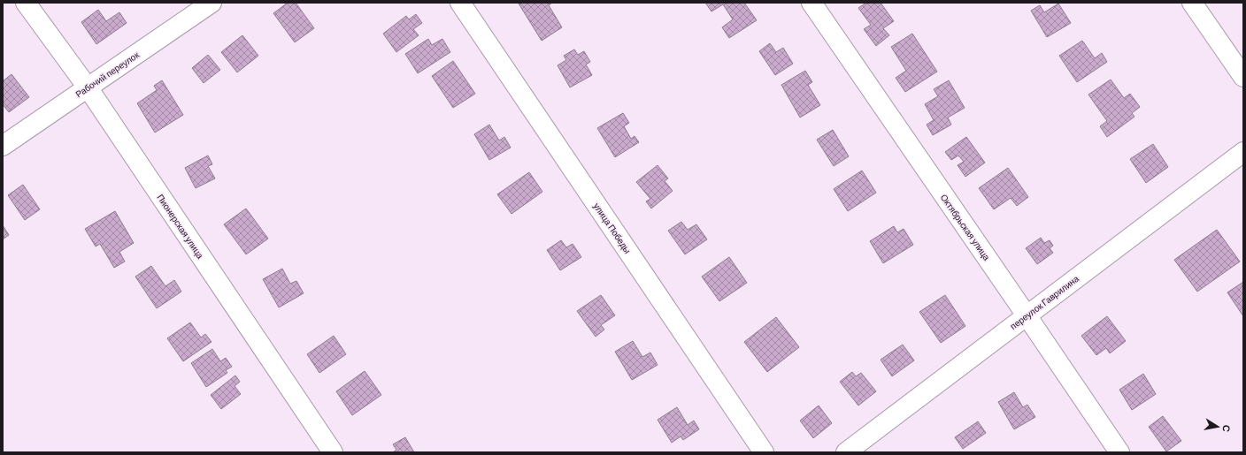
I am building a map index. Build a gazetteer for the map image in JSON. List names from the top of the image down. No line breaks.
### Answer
{"streets":{"street":["Рабочий переулок","Пионерская улица","Октябрьская улица","улица Победы","переулок Гаврилина"]},"crossings":[["Рабочий переулок","Пионерская улица"],["Октябрьская улица","переулок Гаврилина"]],"north":"right"}
